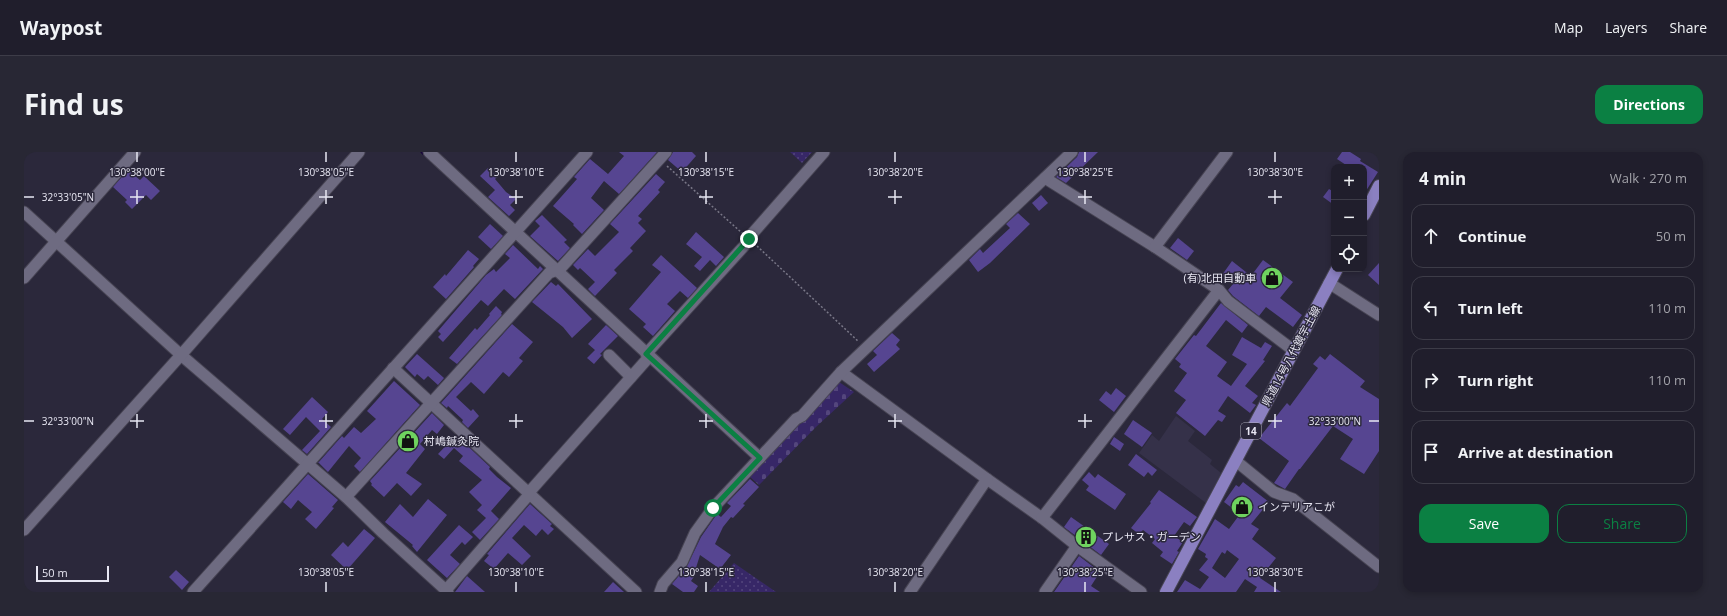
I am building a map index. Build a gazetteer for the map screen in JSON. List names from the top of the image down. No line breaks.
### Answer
{"streets":{"main road":["県道14号八代鏡宇土線","14"]},"places":{"shop":["(有)北田自動車","村嶋鍼灸院","インテリアこが"],"building":["プレサス・ガーデン"]},"scale_bar":"50 m","page":{"header":"Waypost","nav":["Map","Layers","Share"],"title":"Find us","buttons":["Directions",["Save","Share"]],"heading":["4 min","Walk · 270 m"],"map_buttons":["+","−"],"list":[["Continue","50 m"],["Turn left","110 m"],["Turn right","110 m"],"Arrive at destination"],"scale":"50 m"},"coordinates":["130°38'00\"E","130°38'05\"E","130°38'10\"E","130°38'15\"E","130°38'20\"E","130°38'25\"E","130°38'30\"E","32°33'05\"N","32°33'00\"N"]}
